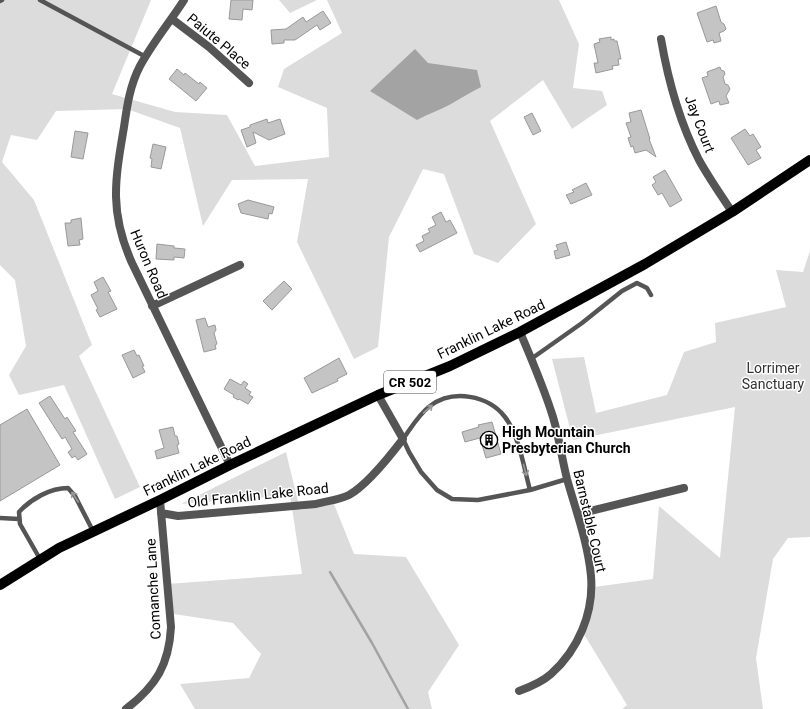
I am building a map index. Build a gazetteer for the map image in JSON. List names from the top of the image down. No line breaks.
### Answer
{"streets":{"main road":["Franklin Lake Road","CR 502"],"street":["Paiute Place","Jay Court","Huron Road","Old Franklin Lake Road","Barnstable Court","Comanche Lane"]},"crossings":[["Paiute Place","Huron Road"],["Jay Court","Franklin Lake Road"],["Huron Road","Franklin Lake Road"],["Franklin Lake Road","Barnstable Court"],["Franklin Lake Road","Comanche Lane"],["Old Franklin Lake Road","Comanche Lane"]],"parks":["Lorrimer Sanctuary"],"places":{"building":["High Mountain Presbyterian Church"]}}
